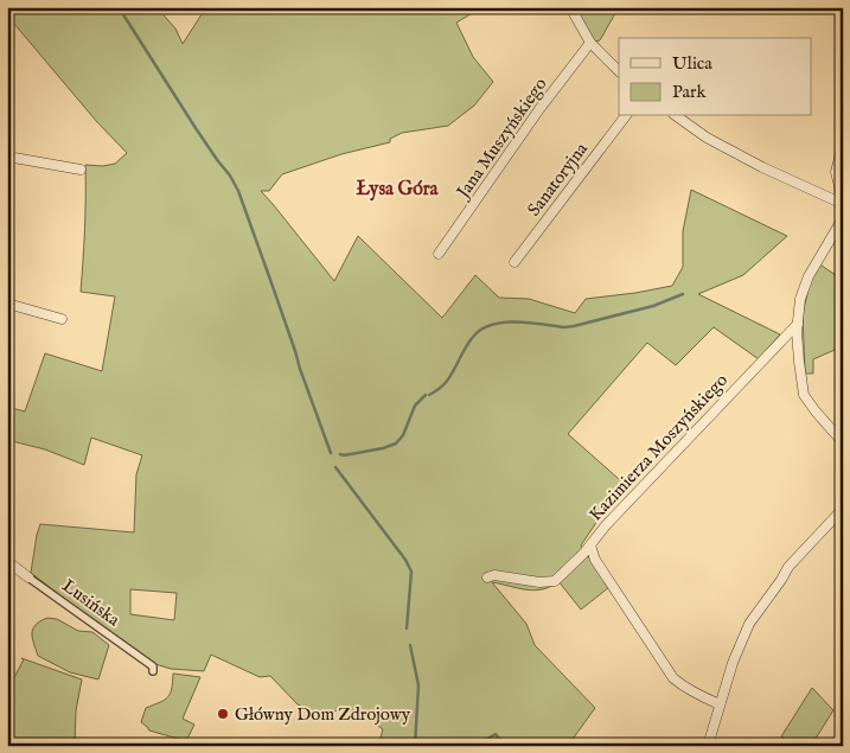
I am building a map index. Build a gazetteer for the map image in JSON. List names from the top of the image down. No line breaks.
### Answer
{"streets":{"street":["Jana Muszyńskiego","Sanatoryjna","Kazimierza Moszyńskiego","Lusińska"]},"districts":["Łysa Góra"],"places":["Główny Dom Zdrojowy"],"legend":["Ulica","Park"]}
